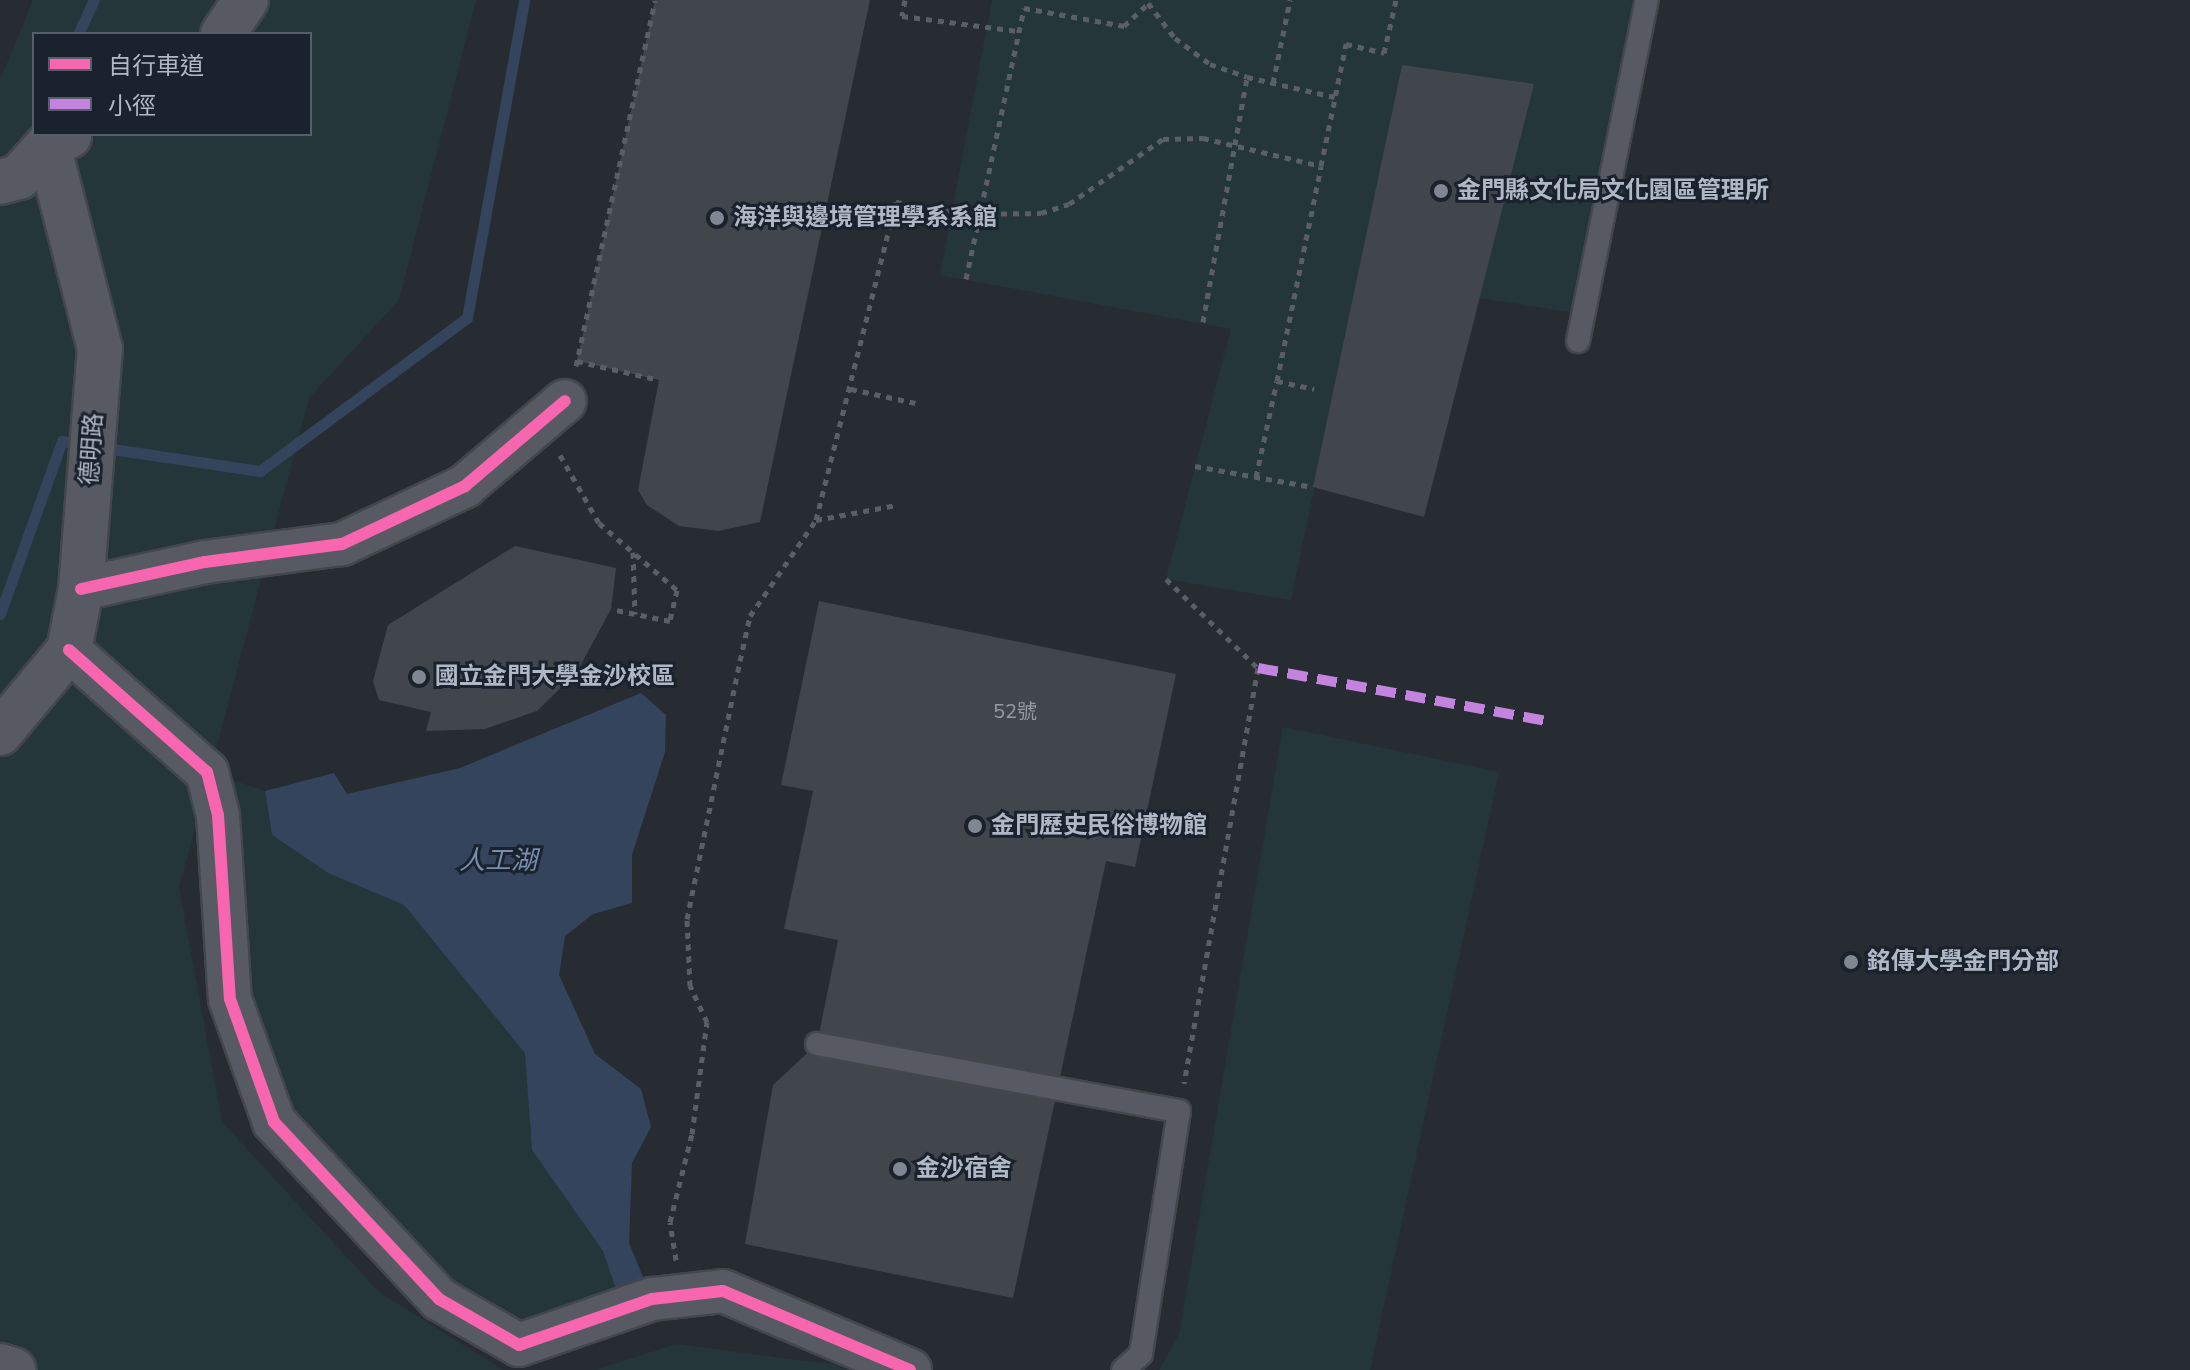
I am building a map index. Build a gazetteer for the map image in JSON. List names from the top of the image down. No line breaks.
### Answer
{"streets":{"street":["德明路"]},"water":["人工湖"],"places":["金門縣文化局文化園區管理所","海洋與邊境管理學系系館","國立金門大學金沙校區","金門歷史民俗博物館","銘傳大學金門分部","金沙宿舍"],"house_numbers":["52號"],"legend":["自行車道","小徑"]}
